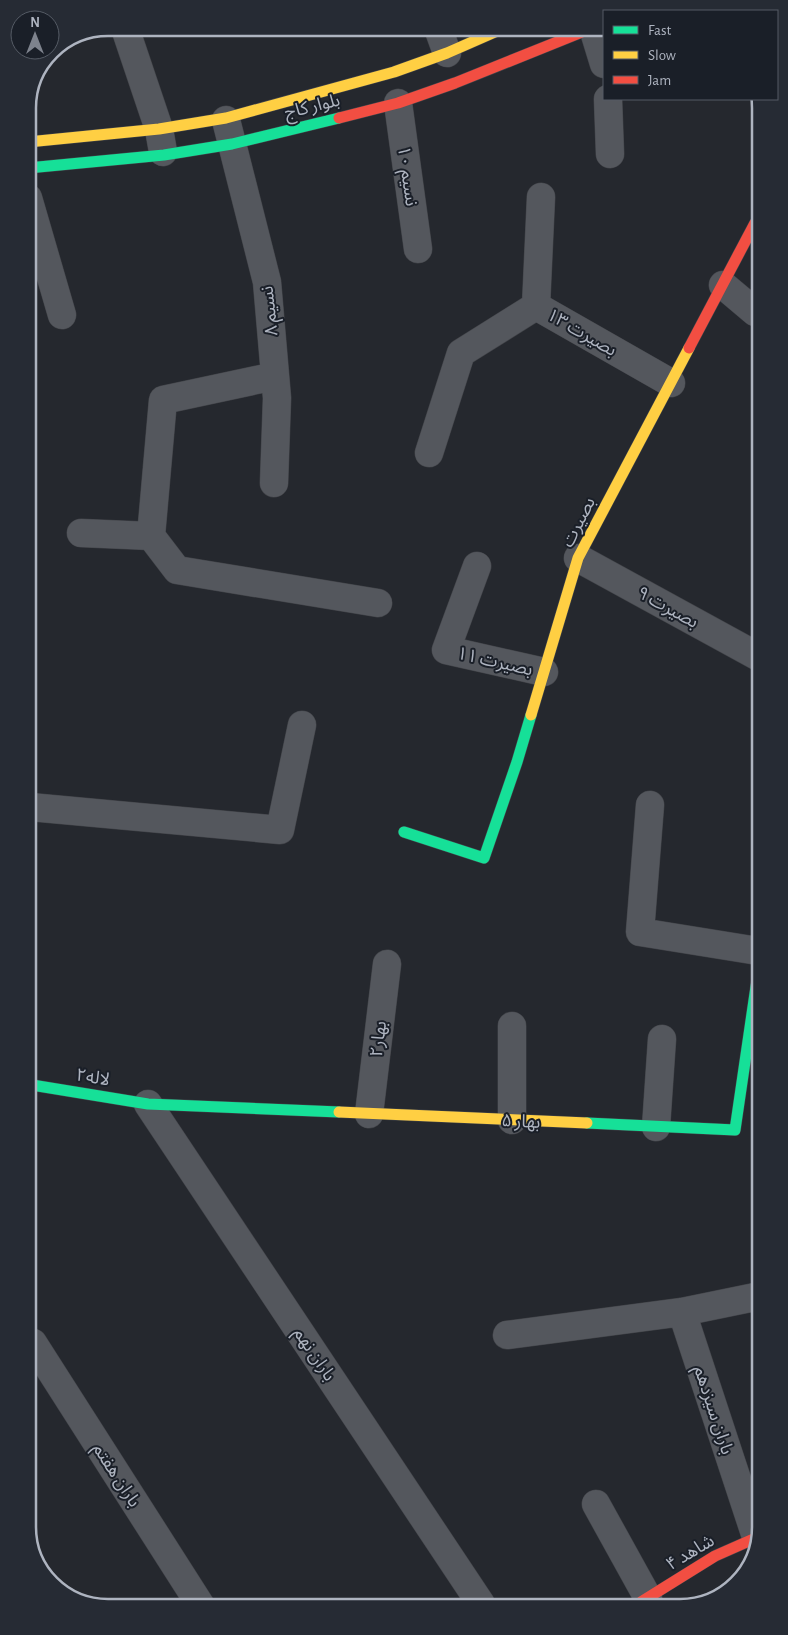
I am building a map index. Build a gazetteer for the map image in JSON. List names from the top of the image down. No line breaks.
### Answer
{"streets":{"street":["بلوار کاج","نسیم ۱۰","نسیم ۸","بصیرت ۱۳","بصیرت","بصیرت ۹","بصیرت ۱۱","بهار۲","لاله۲","بهار ۵","باران نهم","باران سیزدهم","باران هفتم","شاهد ۴"]},"crossings":[["بلوار کاج","نسیم ۱۰"],["بلوار کاج","نسیم ۸"],["بصیرت ۱۳","بصیرت"],["بصیرت","بصیرت ۹"],["بصیرت","بصیرت ۱۱"],["بهار۲","بهار ۵"],["لاله۲","بهار ۵"],["لاله۲","باران نهم"],["بهار ۵","باران نهم"]],"legend":["Fast","Slow","Jam"],"north":"top"}
